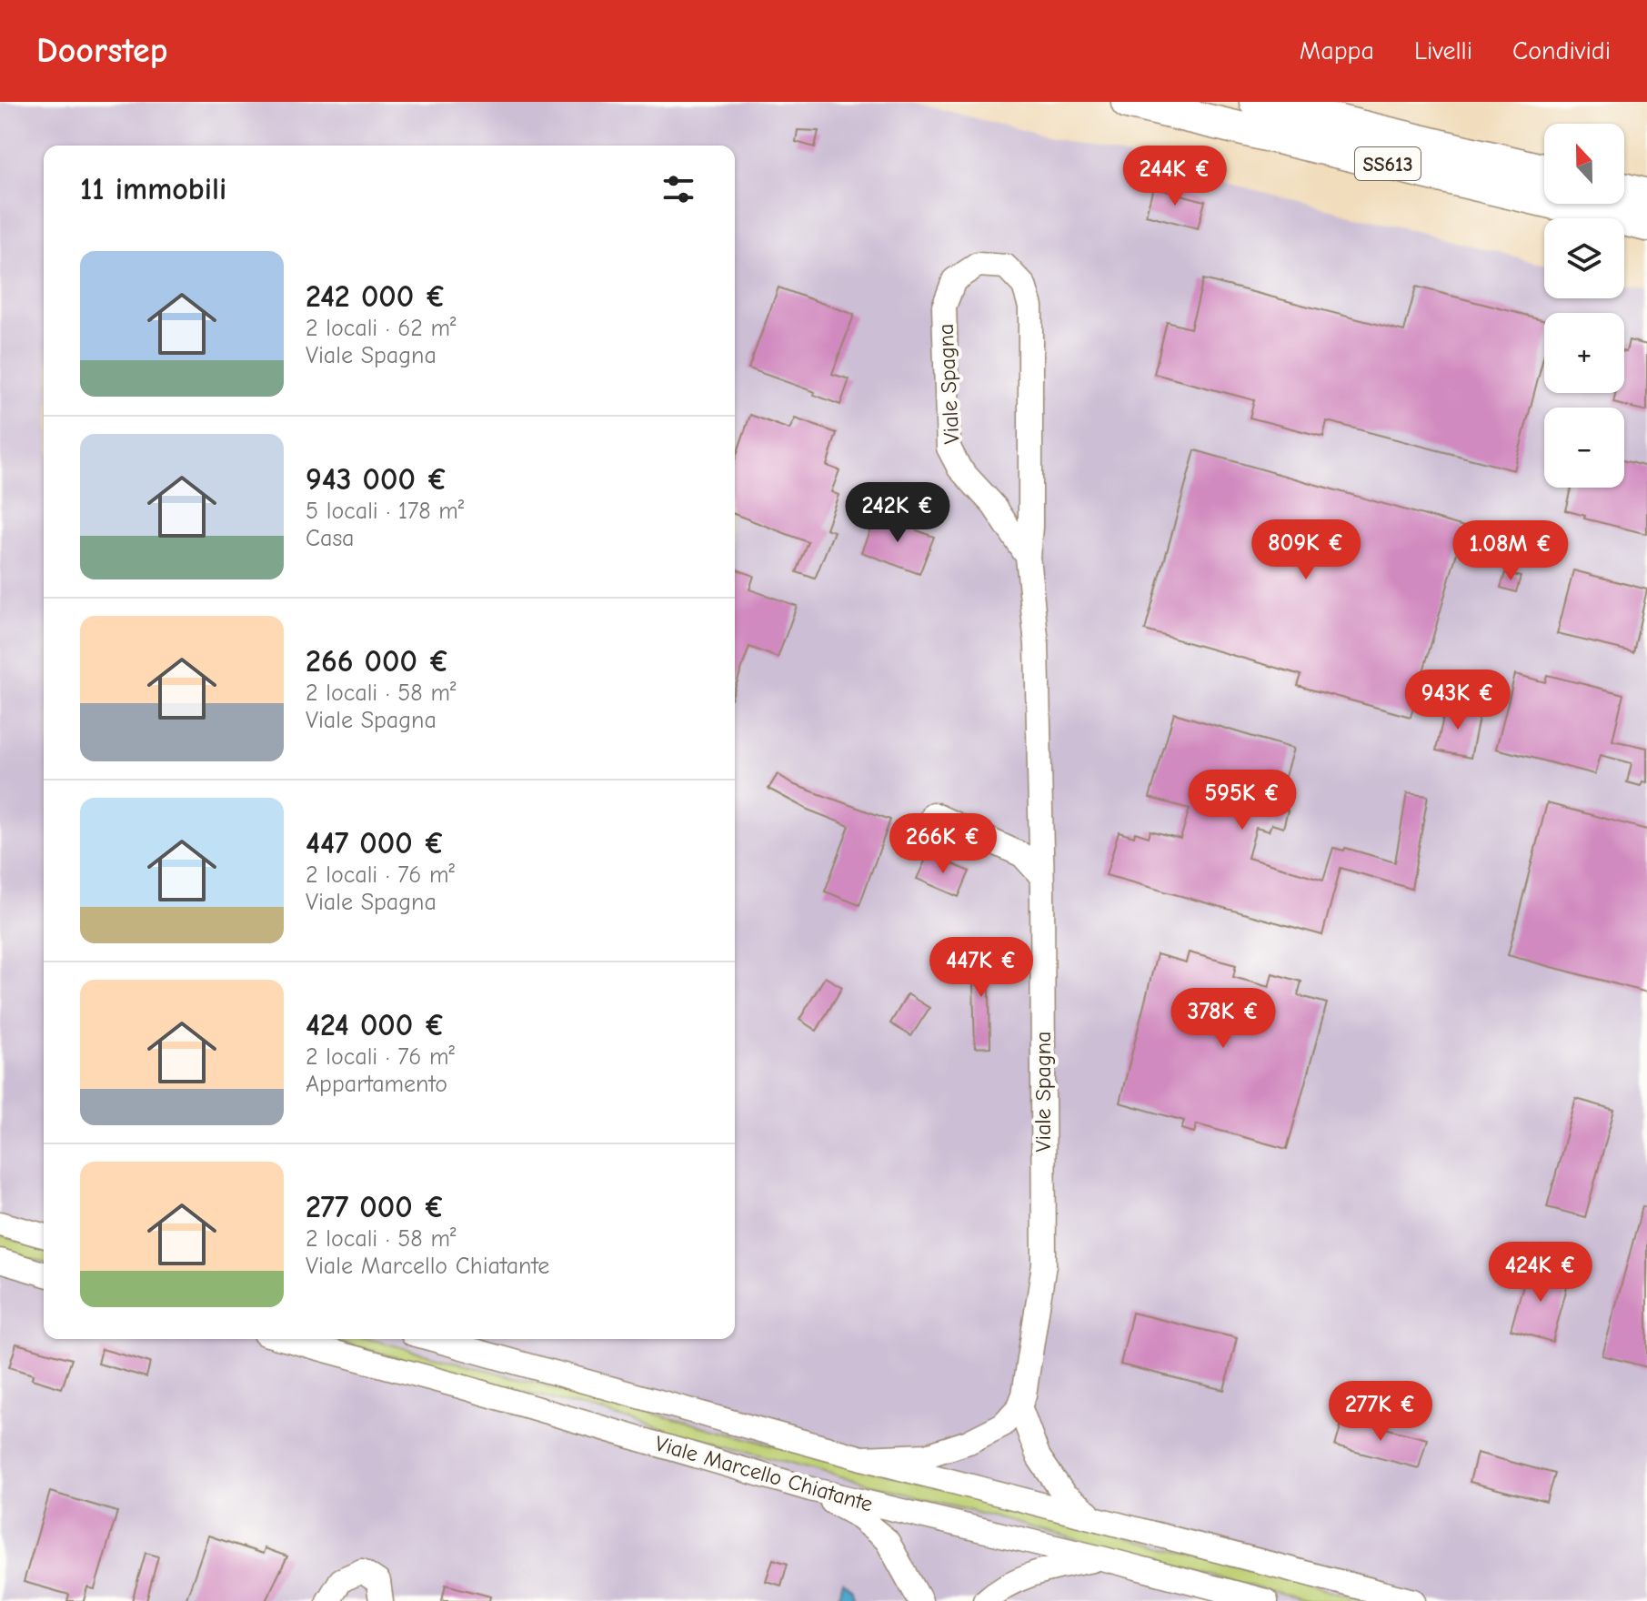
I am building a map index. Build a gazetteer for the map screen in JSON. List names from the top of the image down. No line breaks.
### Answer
{"streets":{"highway":["SS613"],"street":["Viale Spagna","Viale Marcello Chiatante"]},"north":"top","page":{"header":"Doorstep","nav":["Mappa","Livelli","Condividi"],"map_buttons":["+","−"],"price":["244K €","242K €","809K €","1.08M €","943K €","595K €","266K €","447K €","378K €","424K €","277K €"],"heading":"11 immobili","list":[{"name":"242 000 €","note":"2 locali · 62 m² · Viale Spagna"},{"name":"943 000 €","note":"5 locali · 178 m² · Casa"},{"name":"266 000 €","note":"2 locali · 58 m² · Viale Spagna"},{"name":"447 000 €","note":"2 locali · 76 m² · Viale Spagna"},{"name":"424 000 €","note":"2 locali · 76 m² · Appartamento"},{"name":"277 000 €","note":"2 locali · 58 m² · Viale Marcello Chiatante"}]}}
